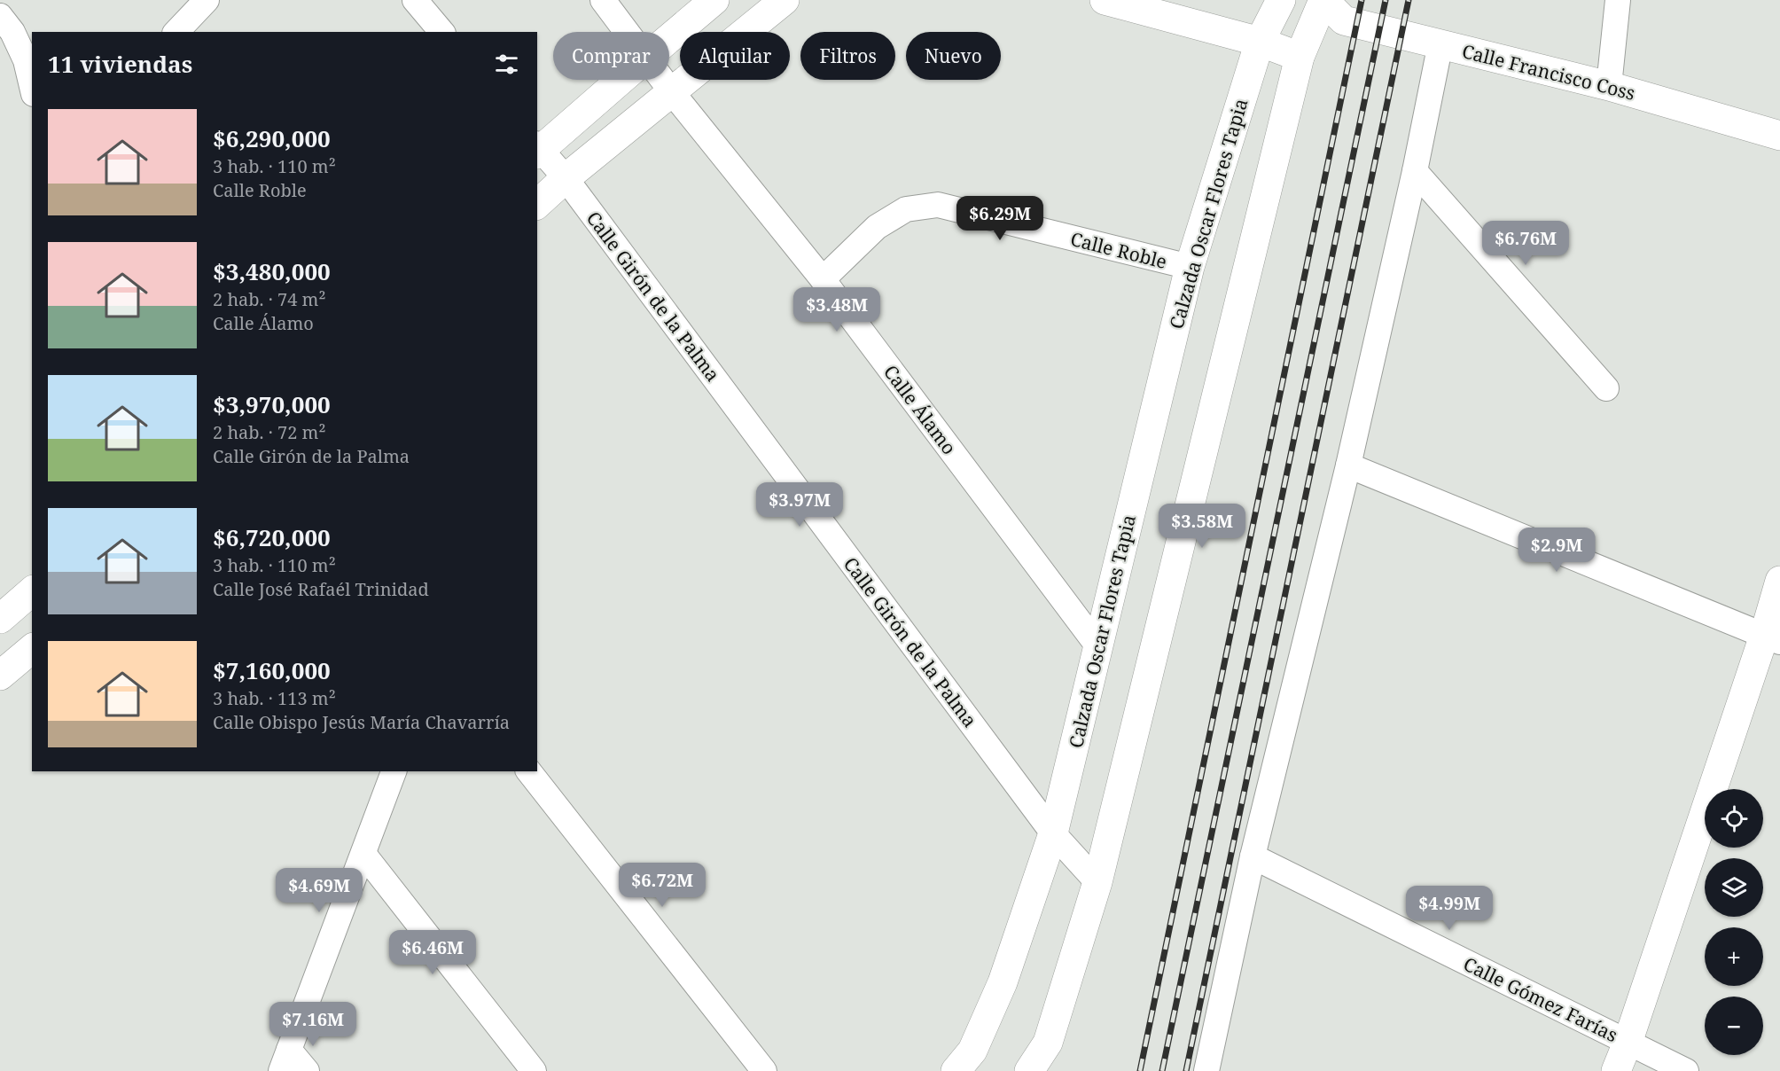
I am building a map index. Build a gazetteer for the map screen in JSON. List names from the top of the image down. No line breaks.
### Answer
{"streets":{"street":["Calle Francisco Coss","Calzada Oscar Flores Tapia","Calle Roble","Calle Girón de la Palma","Calle Álamo","Calle Gómez Farías"]},"crossings":[["Calle Francisco Coss","Calzada Oscar Flores Tapia"],["Calzada Oscar Flores Tapia","Calle Roble"],["Calzada Oscar Flores Tapia","Calle Girón de la Palma"],["Calzada Oscar Flores Tapia","Calle Álamo"],["Calle Roble","Calle Álamo"]],"page":{"chip":["Comprar","Alquilar","Filtros","Nuevo"],"heading":"11 viviendas","list":[{"name":"$6,290,000","note":"3 hab. · 110 m² · Calle Roble"},{"name":"$3,480,000","note":"2 hab. · 74 m² · Calle Álamo"},{"name":"$3,970,000","note":"2 hab. · 72 m² · Calle Girón de la Palma"},{"name":"$6,720,000","note":"3 hab. · 110 m² · Calle José Rafaél Trinidad"},{"name":"$7,160,000","note":"3 hab. · 113 m² · Calle Obispo Jesús María Chavarría"}],"price":["$6.29M","$6.76M","$3.48M","$3.97M","$3.58M","$2.9M","$6.72M","$4.69M","$4.99M","$6.46M","$7.16M"],"map_buttons":["+","−"]}}
